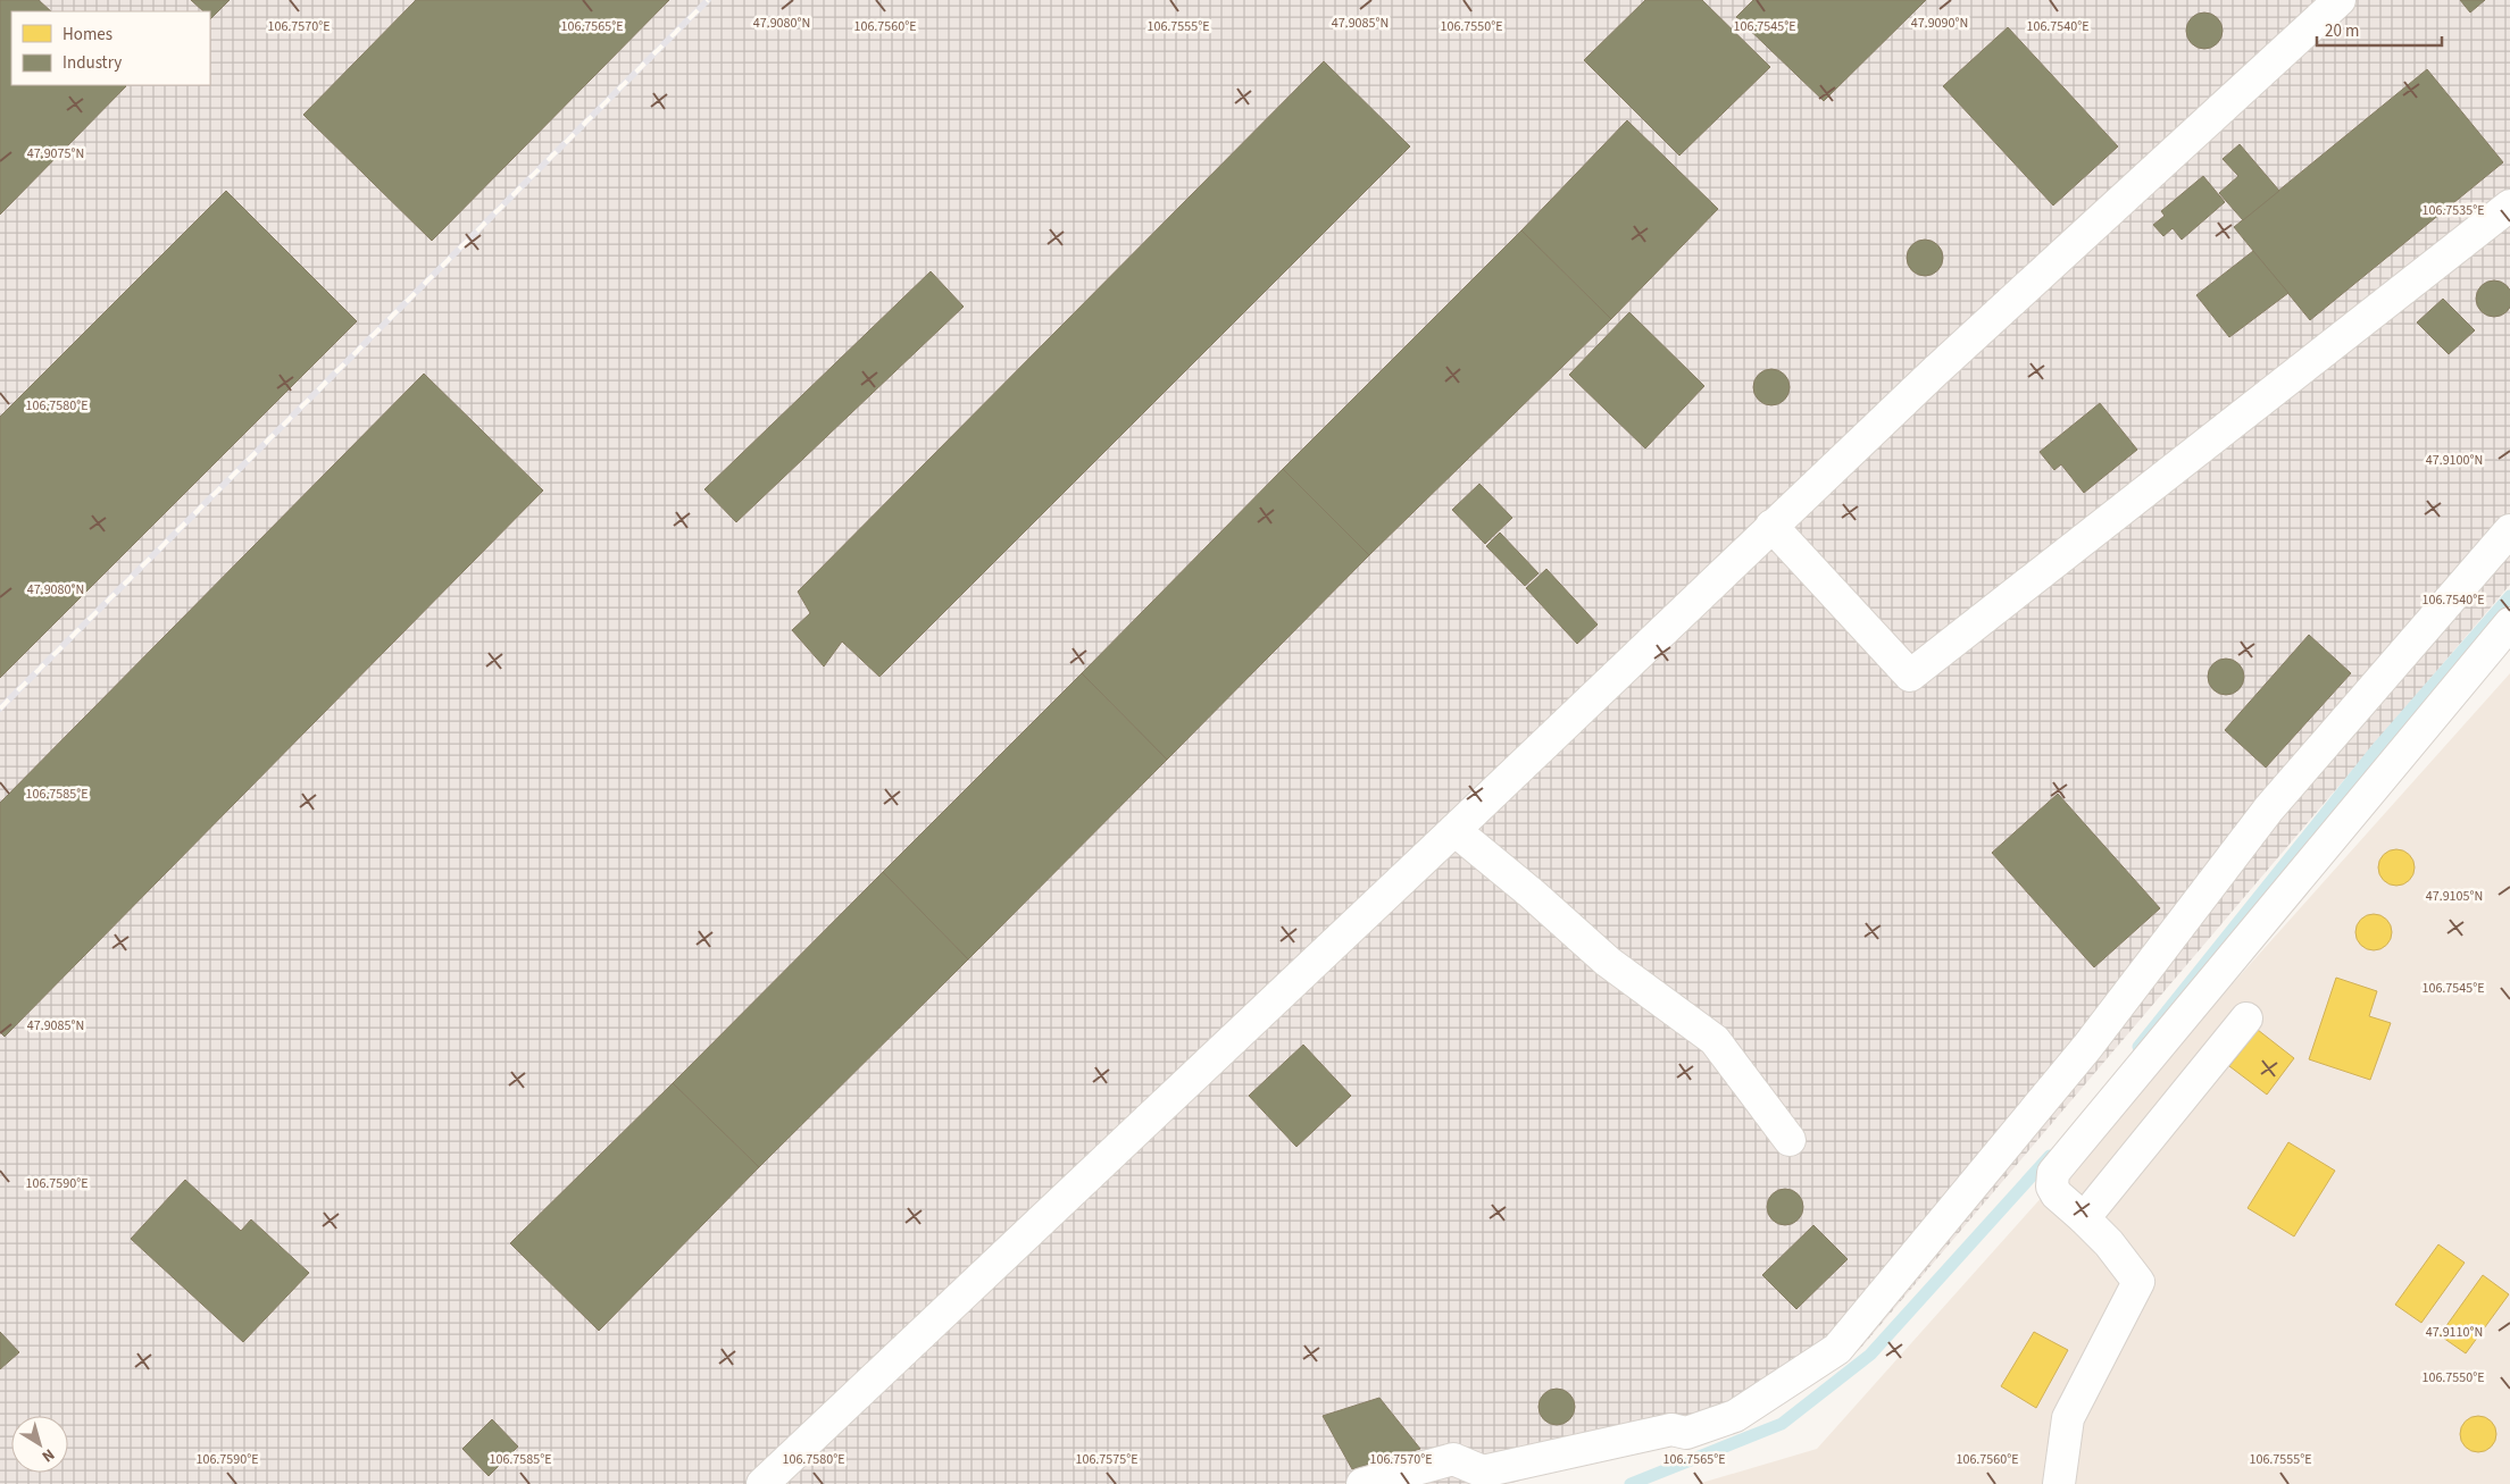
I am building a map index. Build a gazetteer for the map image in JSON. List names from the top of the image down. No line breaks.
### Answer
{"legend":["Homes","Industry"],"scale_bar":"20 m","north":"bottom right","coordinates":["47.9080°N","47.9085°N","47.9090°N","106.7570°E","106.7565°E","106.7560°E","106.7555°E","106.7545°E","106.7540°E","106.7550°E","47.9075°N","106.7535°E","106.7580°E","47.9100°N","106.7585°E","47.9105°N","106.7590°E","47.9110°N","106.7575°E"]}
